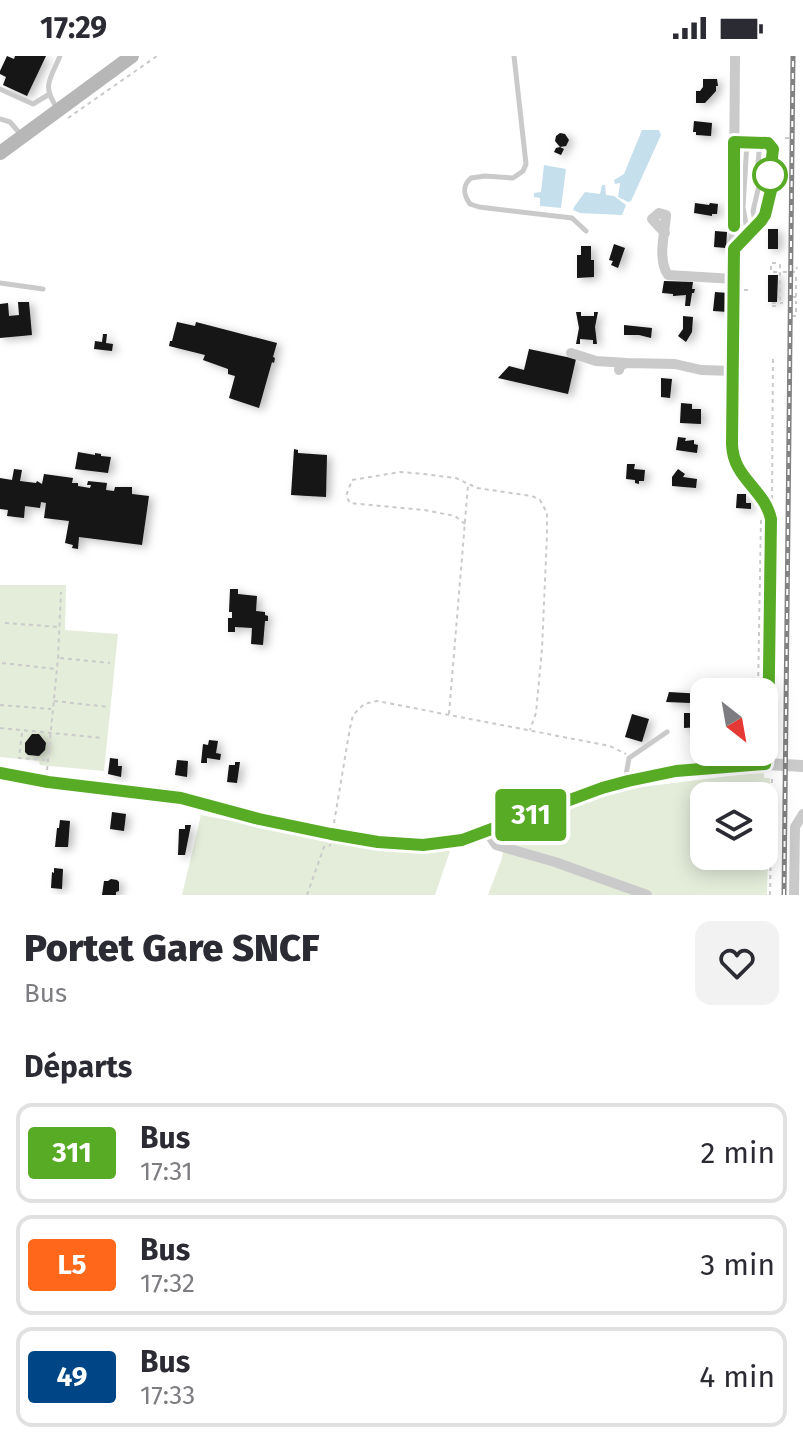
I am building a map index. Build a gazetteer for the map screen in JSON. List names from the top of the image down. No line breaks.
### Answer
{"lines":["bus line 311"],"north":"bottom right","page":{"status":"17:29","on_map":"311","heading":[["Portet Gare SNCF","Bus"],"Départs"],"list":[{"mark":"311","name":"Bus","note":"17:31","value":"2 min"},{"mark":"L5","name":"Bus","note":"17:32","value":"3 min"},{"mark":"49","name":"Bus","note":"17:33","value":"4 min"}]}}
